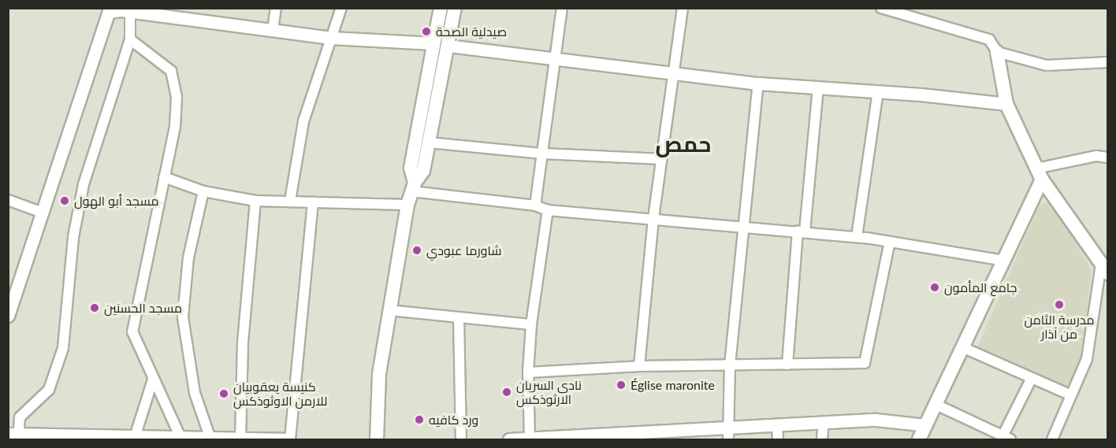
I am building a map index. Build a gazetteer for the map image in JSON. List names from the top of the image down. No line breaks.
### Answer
{"districts":["حمص"],"places":["صيدلية الصحة","مسجد أبو الهول","شاورما عبودي","جامع المأمون","مدرسة الثامن من آذار","مسجد الحسنين","Église maronite","نادي السريان الارثوذكس","كنيسة يعقوبيان للارمن الاوثوذكس","ورد كافيه"]}
